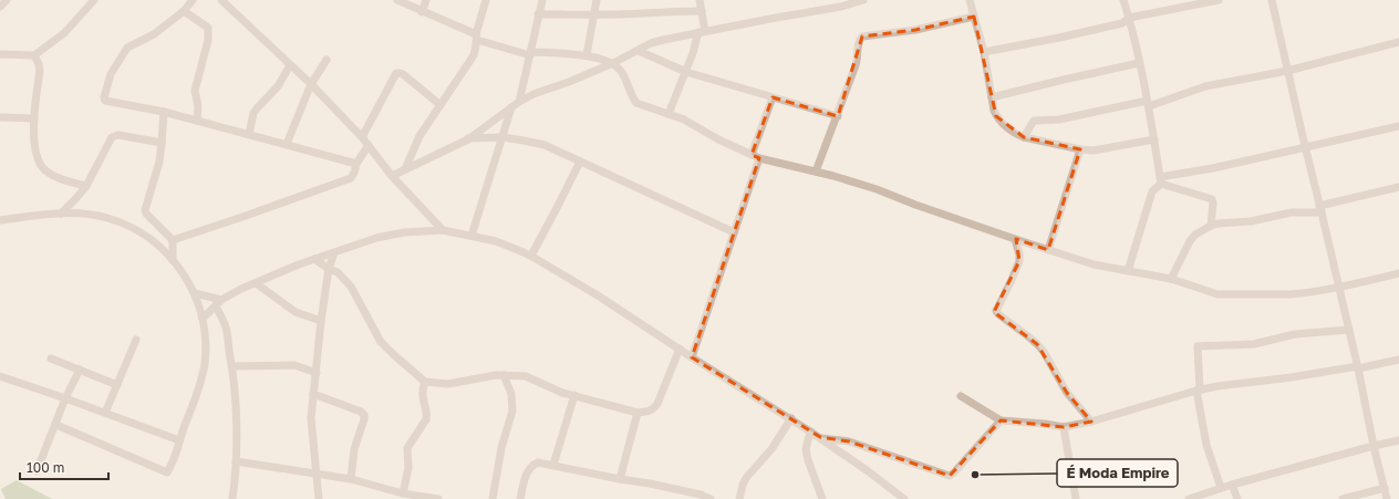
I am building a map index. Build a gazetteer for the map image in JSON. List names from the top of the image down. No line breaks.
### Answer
{"places":["É Moda Empire"],"scale_bar":"100 m"}
